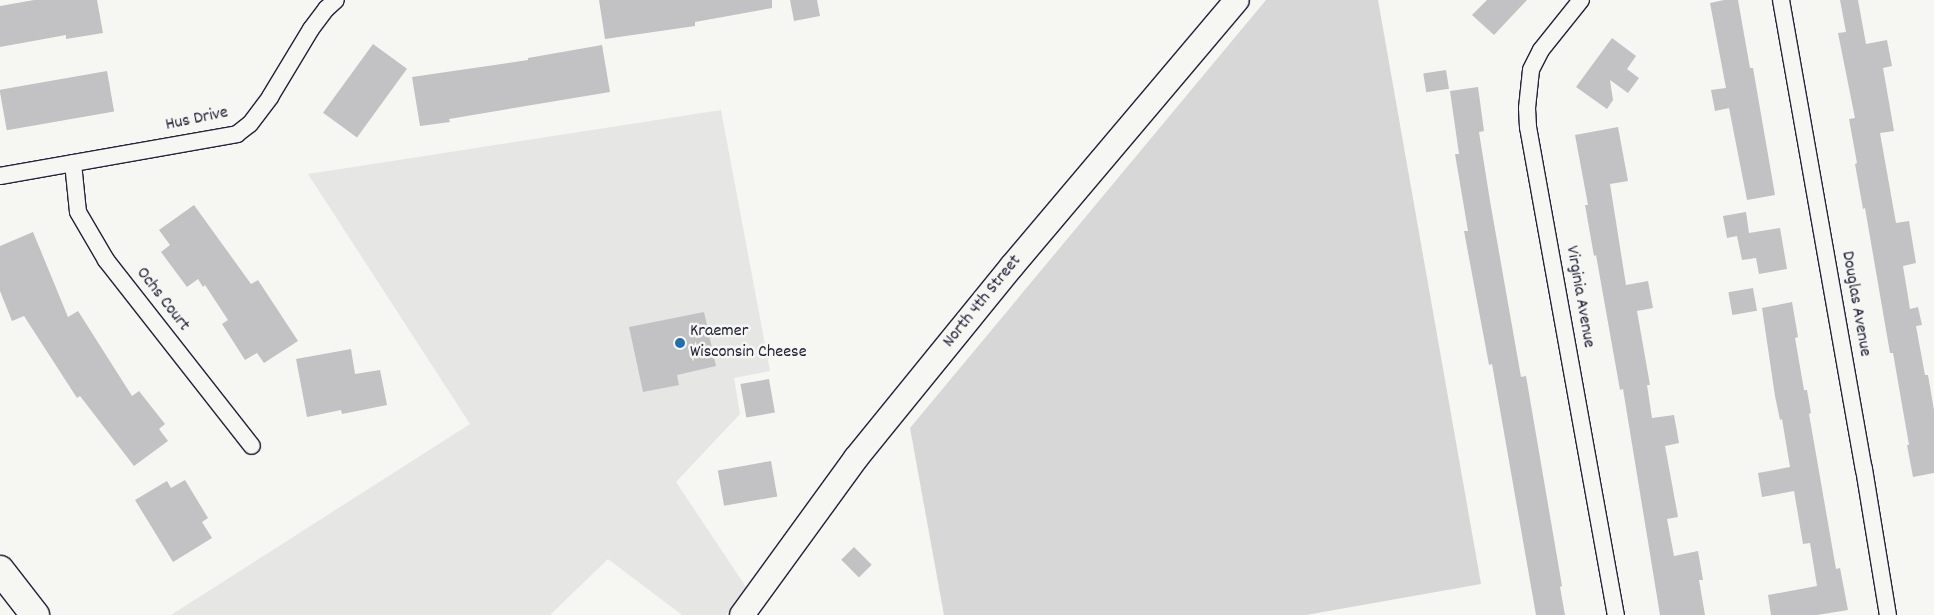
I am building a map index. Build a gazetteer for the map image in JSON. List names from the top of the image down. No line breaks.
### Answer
{"streets":{"street":["Hus Drive","Virginia Avenue","Ochs Court","North 4th Street","Douglas Avenue"]},"crossings":[["Hus Drive","Ochs Court"]],"places":["Kraemer Wisconsin Cheese"]}
